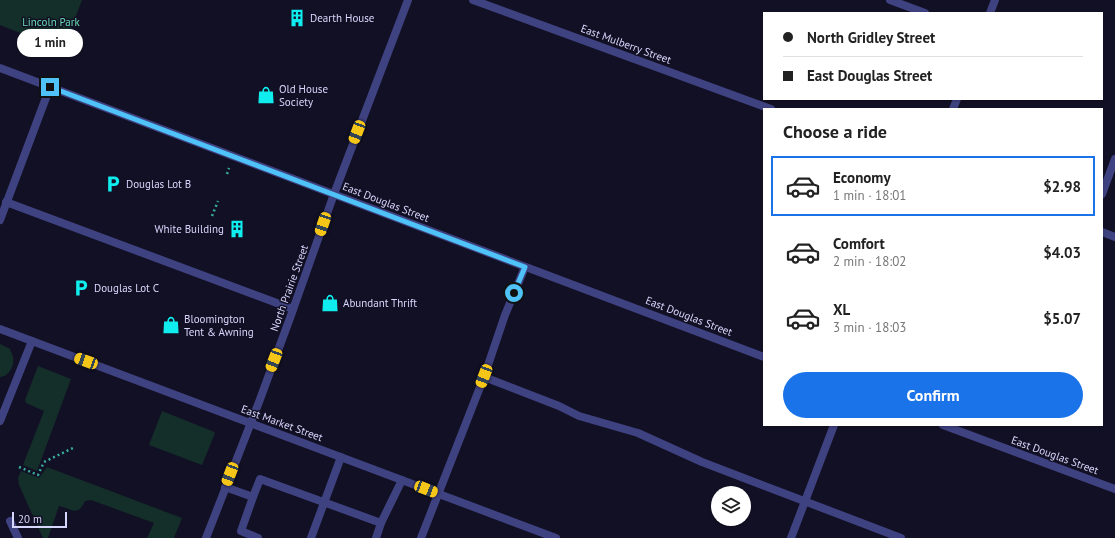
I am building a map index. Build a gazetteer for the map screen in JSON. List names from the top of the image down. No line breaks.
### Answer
{"streets":{"street":["East Mulberry Street","East Douglas Street","North Prairie Street","East Market Street"]},"crossings":[["East Douglas Street","North Prairie Street"],["North Prairie Street","East Market Street"]],"parks":["Lincoln Park"],"places":{"building":["Dearth House","White Building"],"shop":["Old House Society","Abundant Thrift","Bloomington Tent & Awning"],"parking":["Douglas Lot B","Douglas Lot C"]},"scale_bar":"20 m","page":{"banner":["North Gridley Street","East Douglas Street"],"bubble":"1 min","heading":"Choose a ride","list":[{"name":"Economy","note":"1 min · 18:01","value":"$2.98"},{"name":"Comfort","note":"2 min · 18:02","value":"$4.03"},{"name":"XL","note":"3 min · 18:03","value":"$5.07"}],"buttons":"Confirm","scale":"20 m"}}
